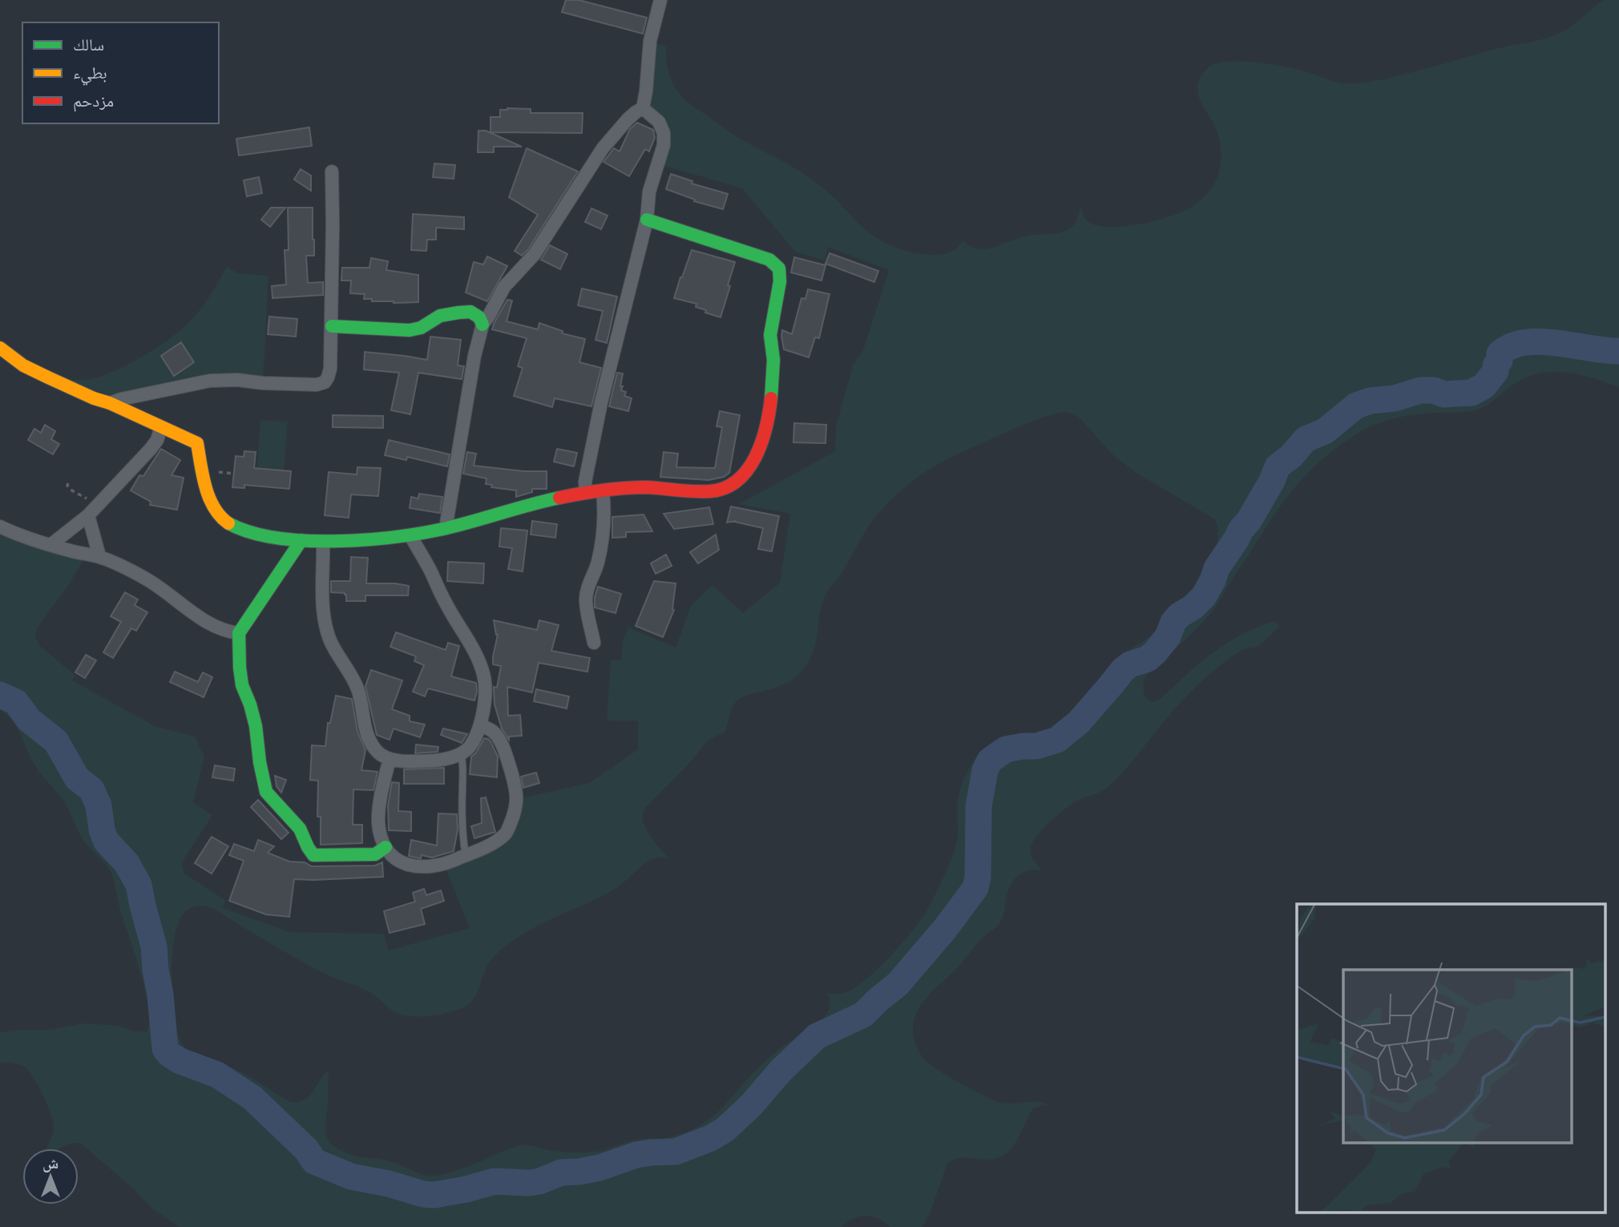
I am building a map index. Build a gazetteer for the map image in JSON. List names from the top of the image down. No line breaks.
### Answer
{"legend":["سالك","بطيء","مزدحم"],"north":"top"}
